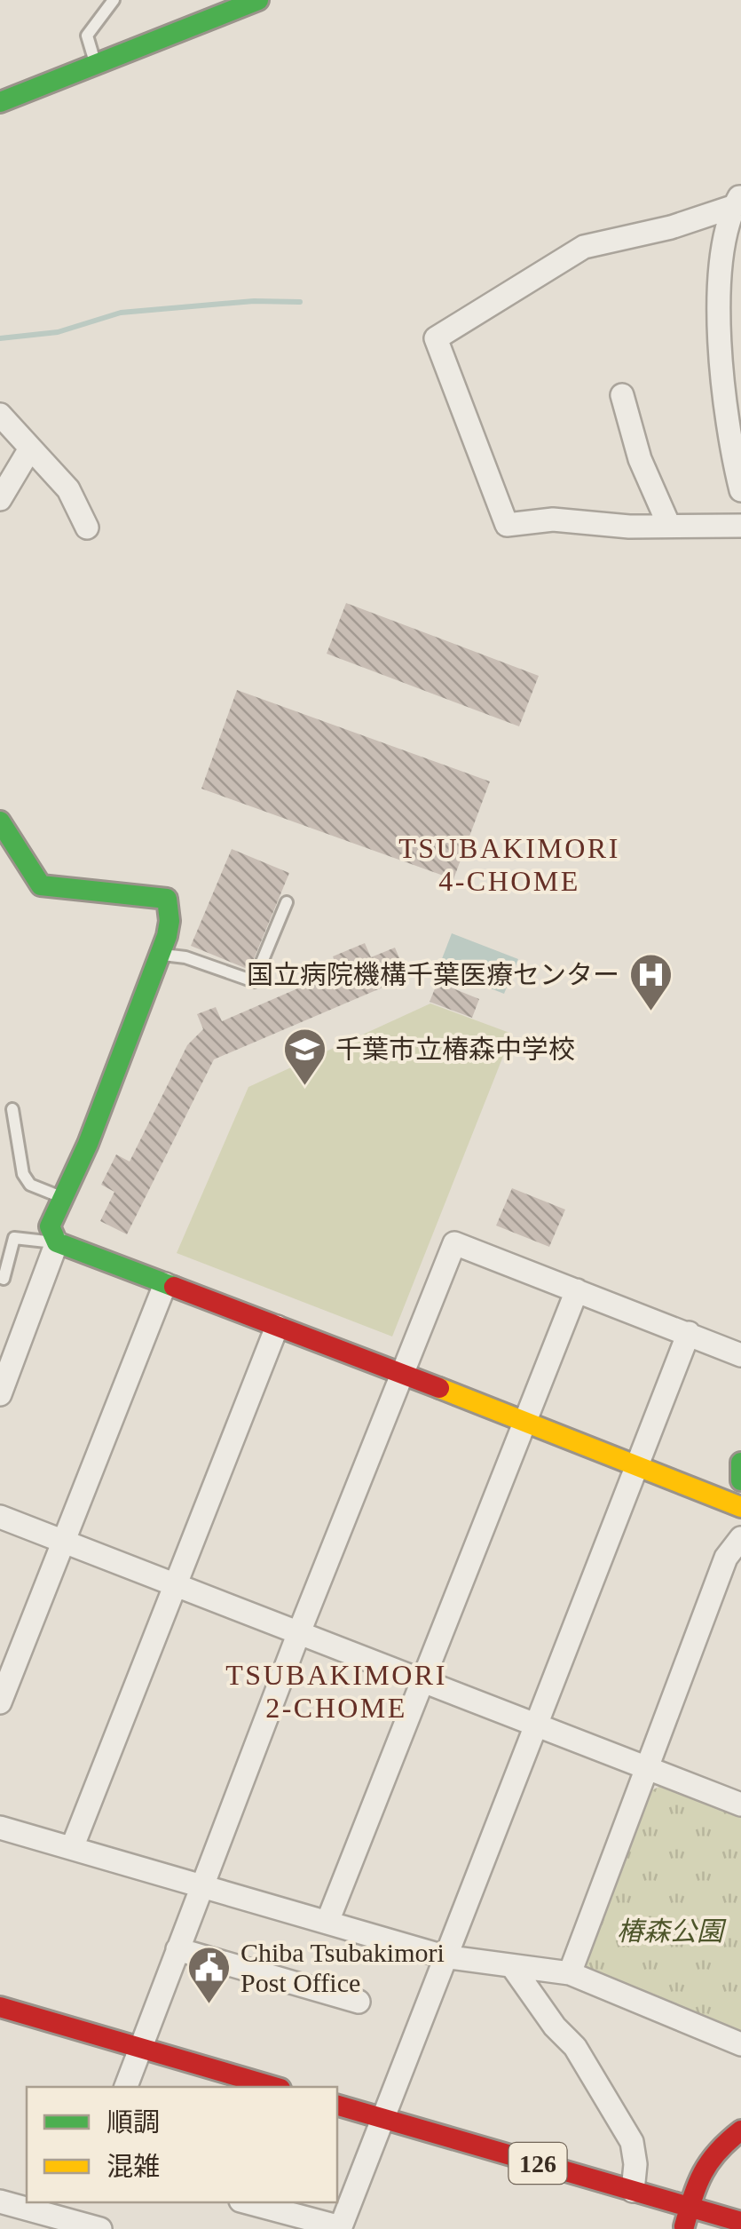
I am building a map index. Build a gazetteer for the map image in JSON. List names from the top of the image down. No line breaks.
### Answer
{"streets":{"main road":["126"]},"districts":["TSUBAKIMORI 4-CHOME","TSUBAKIMORI 2-CHOME"],"parks":["椿森公園"],"places":{"hospital":["国立病院機構千葉医療センター"],"school or university":["千葉市立椿森中学校"],"public building":["Chiba Tsubakimori Post Office"]},"legend":["順調","混雑"]}
